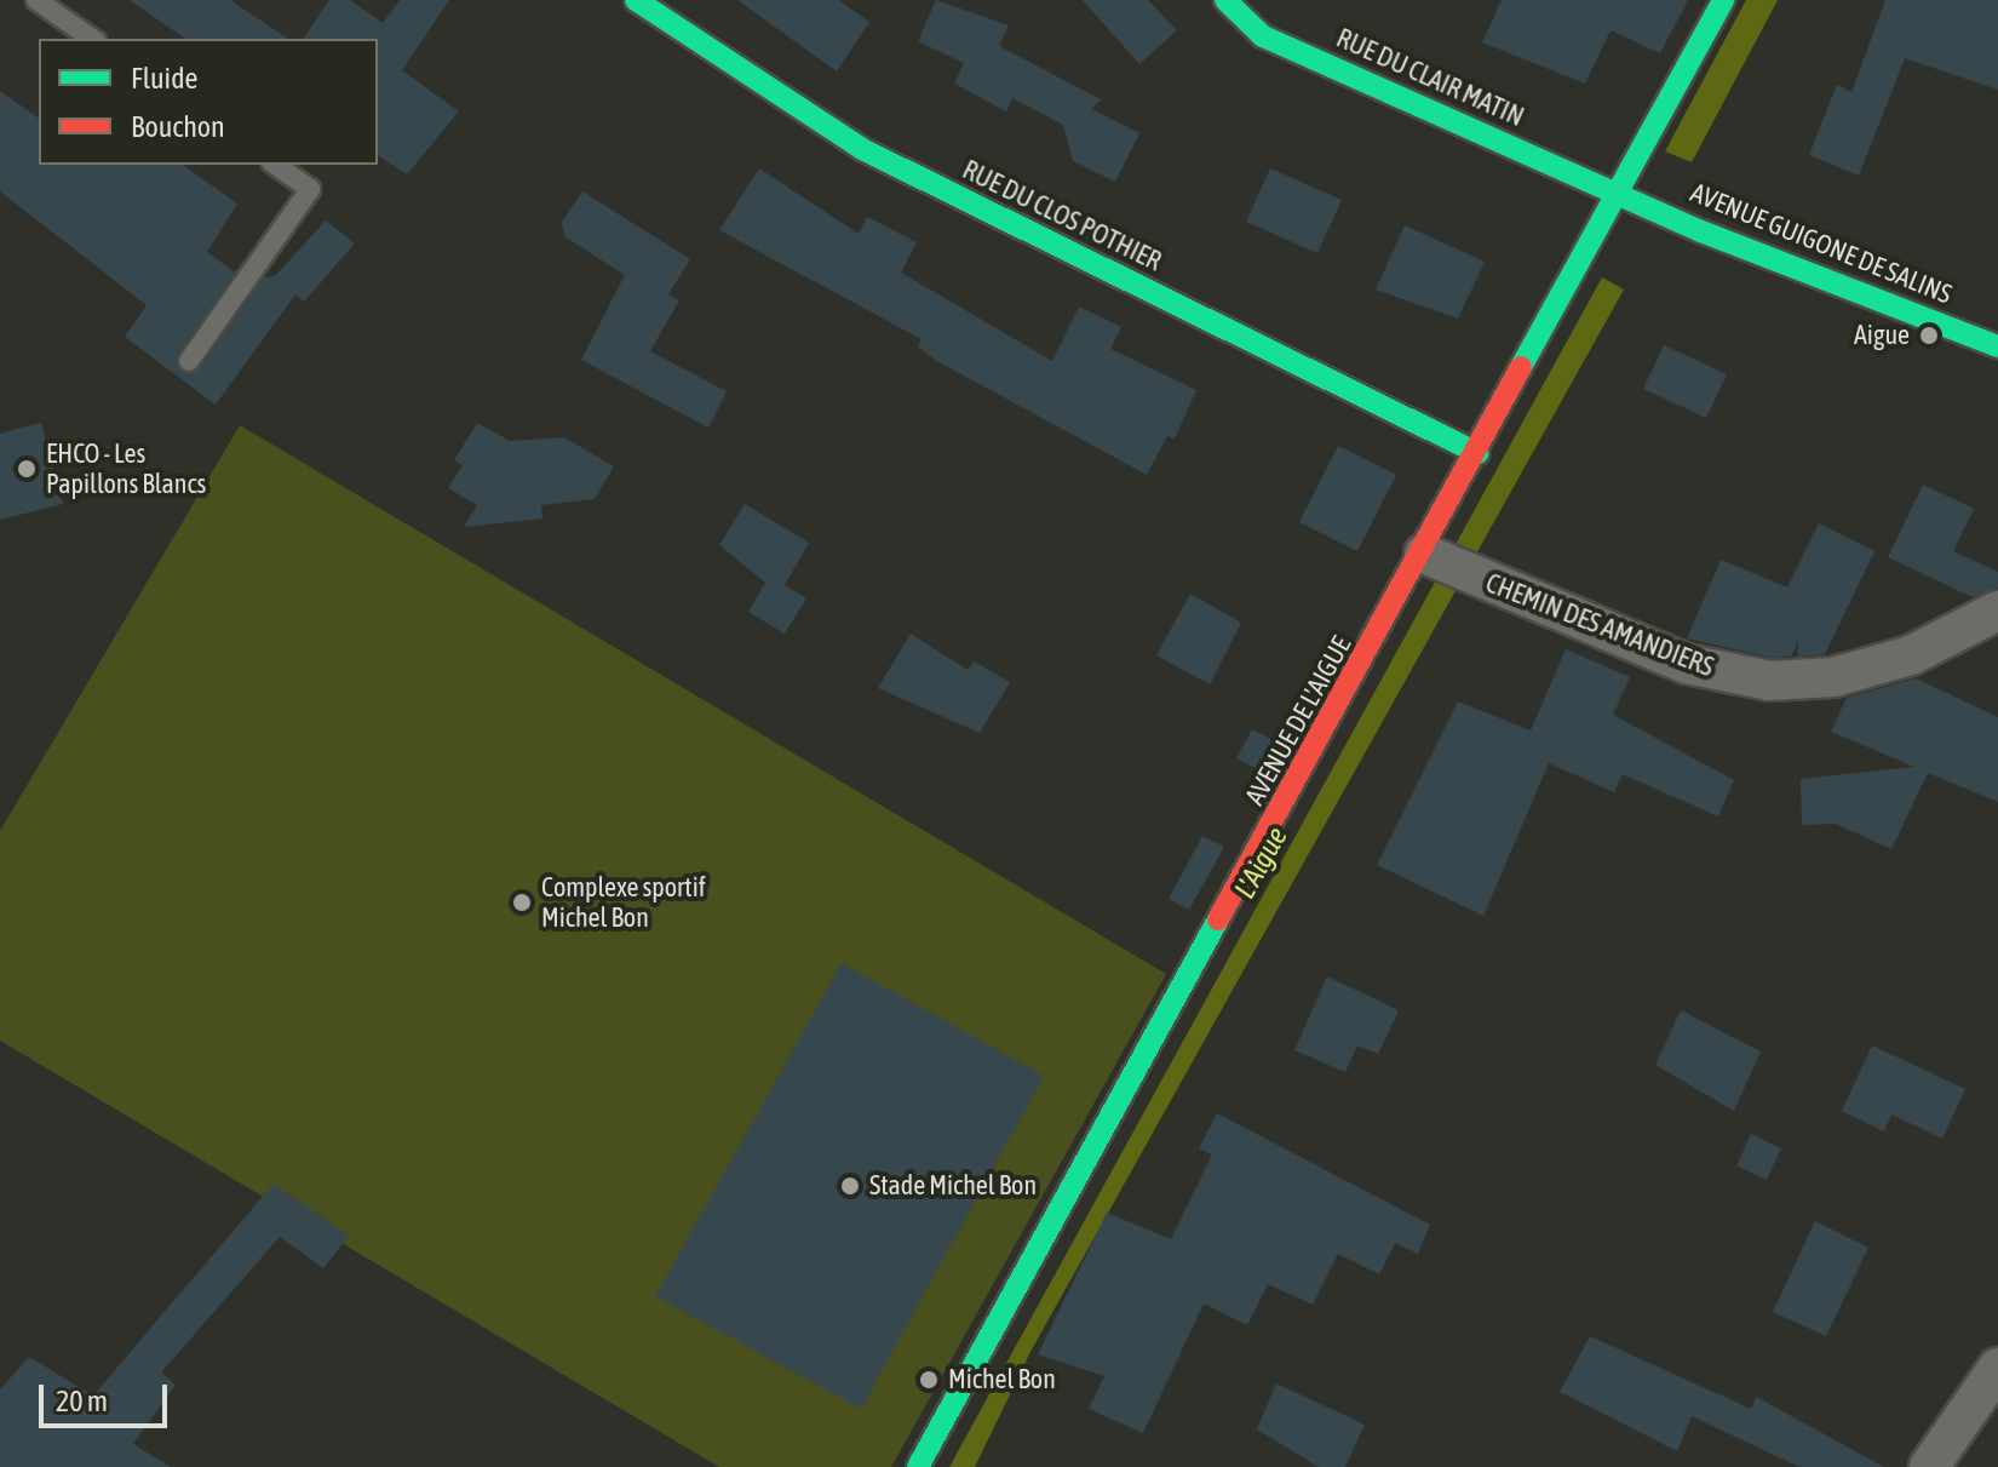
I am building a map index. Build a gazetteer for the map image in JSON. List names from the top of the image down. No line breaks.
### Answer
{"streets":{"street":["RUE DU CLAIR MATIN","RUE DU CLOS POTHIER","AVENUE GUIGONE DE SALINS","CHEMIN DES AMANDIERS","AVENUE DE L'AIGUE"]},"crossings":[["RUE DU CLAIR MATIN","AVENUE GUIGONE DE SALINS"],["RUE DU CLAIR MATIN","AVENUE DE L'AIGUE"],["RUE DU CLOS POTHIER","AVENUE DE L'AIGUE"],["AVENUE GUIGONE DE SALINS","AVENUE DE L'AIGUE"],["CHEMIN DES AMANDIERS","AVENUE DE L'AIGUE"]],"water":["L'Aigue"],"places":["Aigue","EHCO - Les Papillons Blancs","Complexe sportif Michel Bon","Stade Michel Bon","Michel Bon"],"legend":["Fluide","Bouchon"],"scale_bar":"20 m"}
